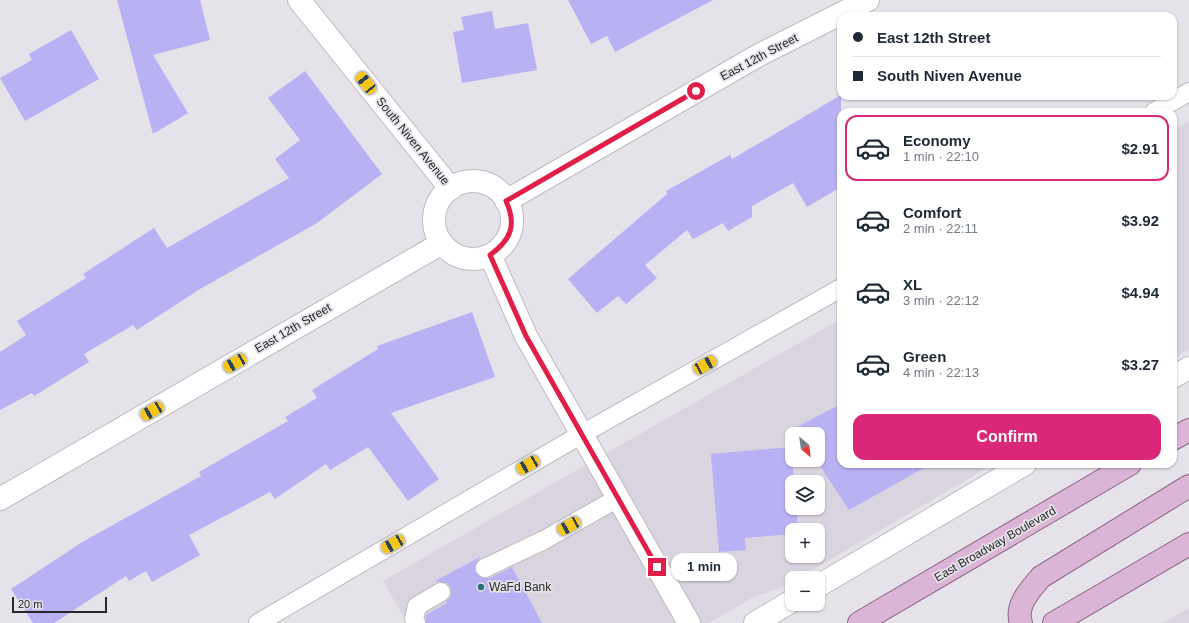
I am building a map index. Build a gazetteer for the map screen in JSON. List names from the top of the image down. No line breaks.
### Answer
{"streets":{"main road":["East Broadway Boulevard"],"street":["East 12th Street","South Niven Avenue"]},"crossings":[["East 12th Street","South Niven Avenue"]],"places":["WaFd Bank"],"scale_bar":"20 m","north":"bottom right","page":{"banner":["East 12th Street","South Niven Avenue"],"list":[{"name":"Economy","note":"1 min · 22:10","value":"$2.91"},{"name":"Comfort","note":"2 min · 22:11","value":"$3.92"},{"name":"XL","note":"3 min · 22:12","value":"$4.94"},{"name":"Green","note":"4 min · 22:13","value":"$3.27"}],"buttons":"Confirm","map_buttons":["+","−"],"bubble":"1 min","scale":"20 m"}}
